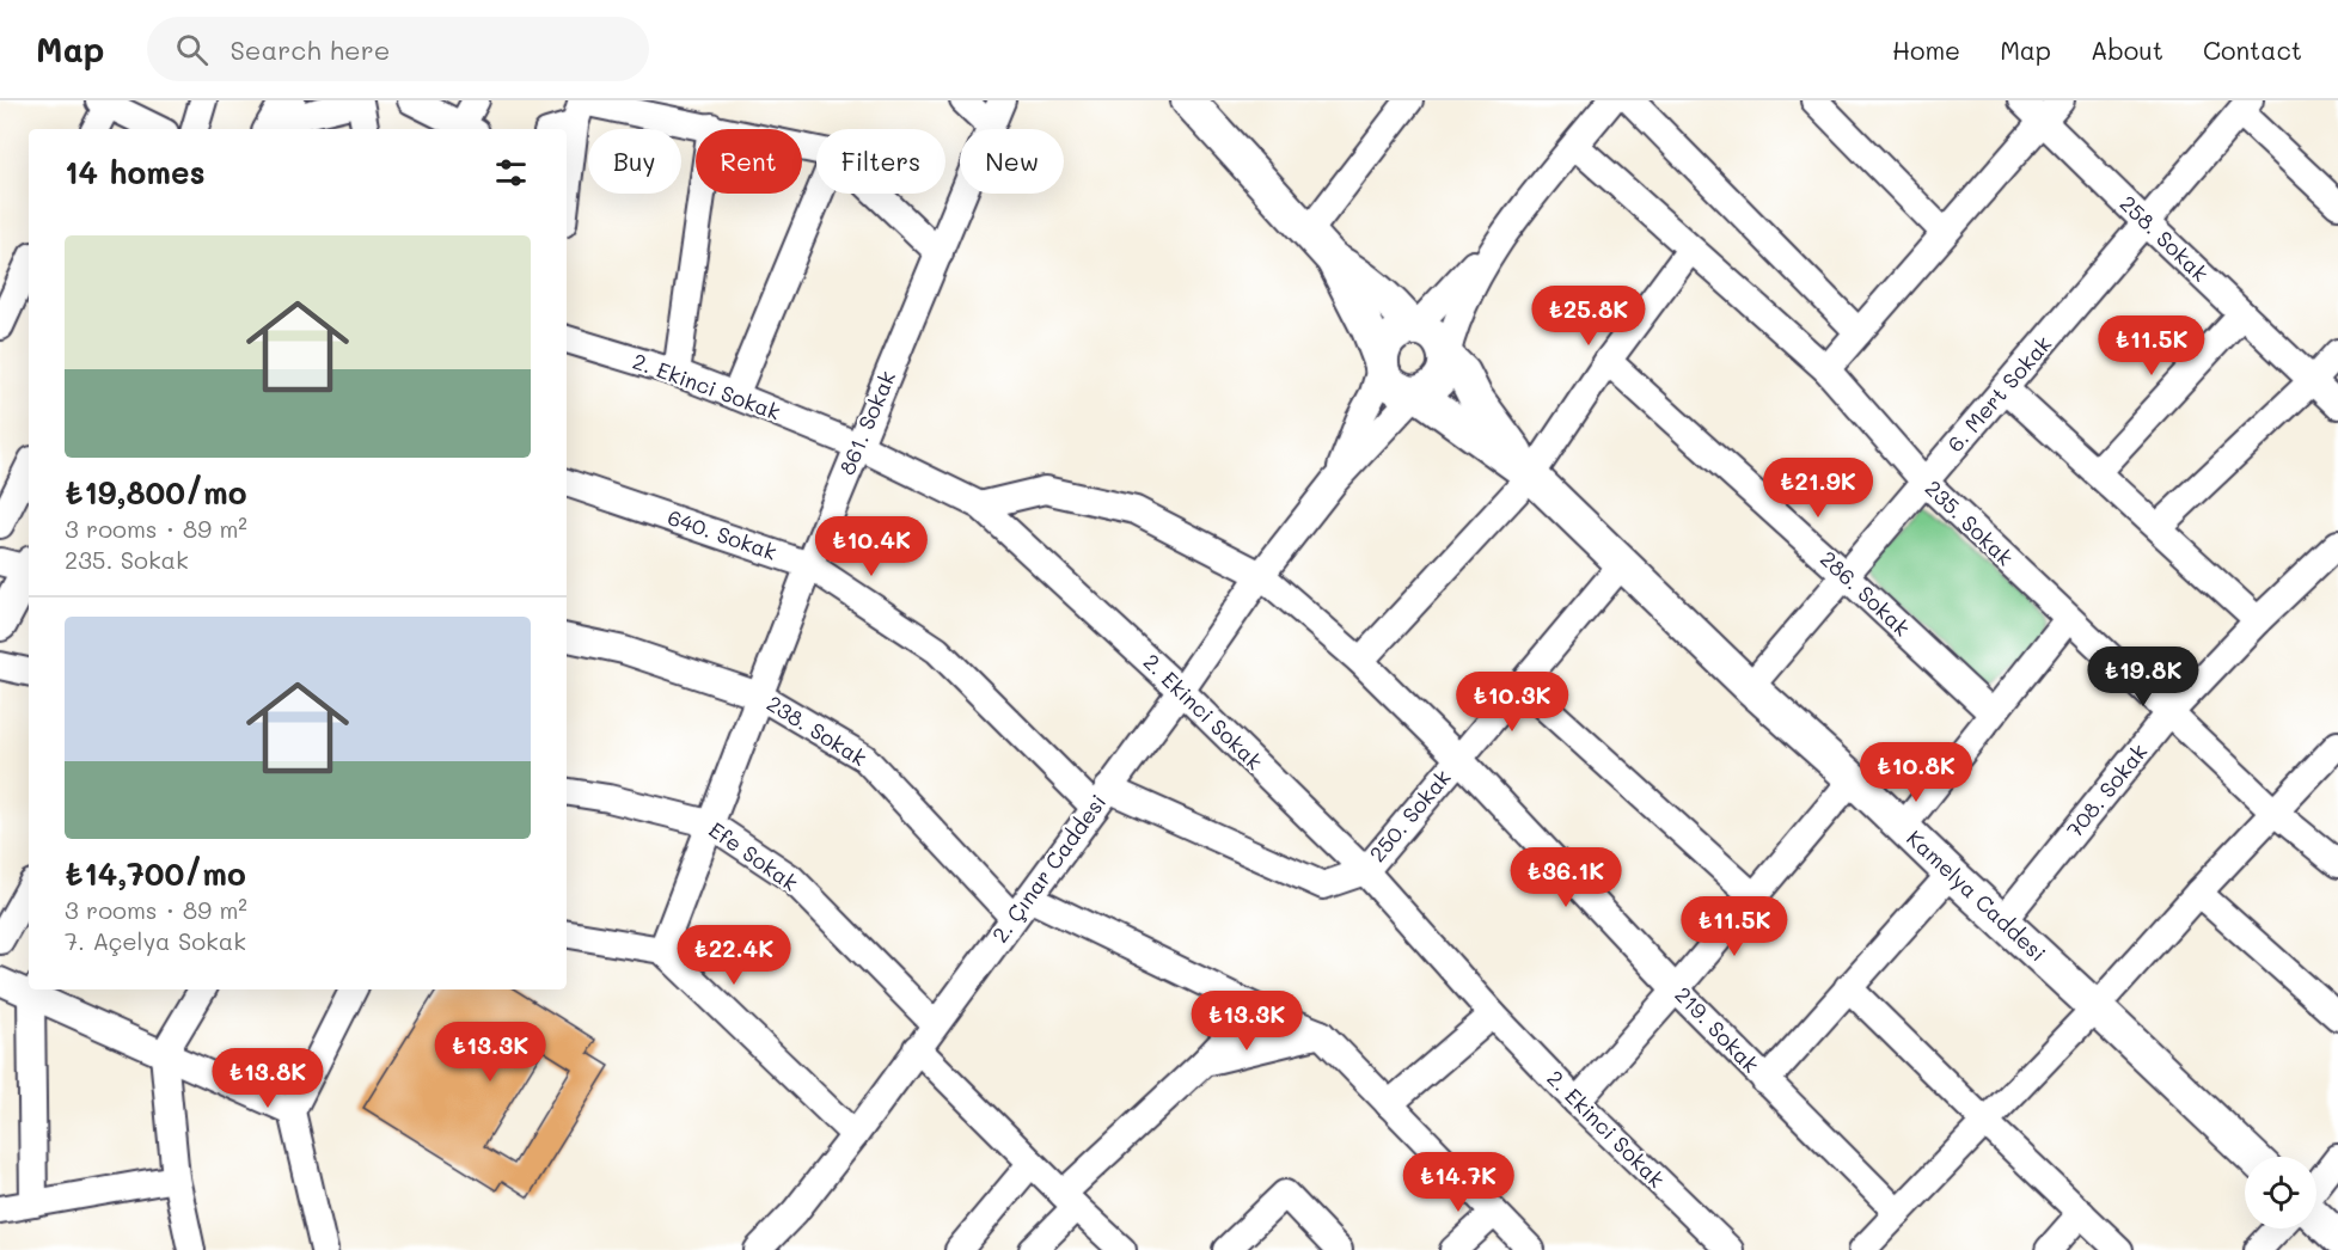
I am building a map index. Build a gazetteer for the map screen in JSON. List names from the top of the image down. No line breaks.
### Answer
{"streets":{"main road":["Kamelya Caddesi"],"street":["258. Sokak","2. Ekinci Sokak","6. Mert Sokak","861. Sokak","235. Sokak","640. Sokak","286. Sokak","238. Sokak","708. Sokak","250. Sokak","Efe Sokak","2. Çınar Caddesi","219. Sokak"]},"crossings":[["258. Sokak","6. Mert Sokak"],["2. Ekinci Sokak","861. Sokak"],["2. Ekinci Sokak","250. Sokak"],["2. Ekinci Sokak","2. Çınar Caddesi"],["2. Ekinci Sokak","219. Sokak"],["6. Mert Sokak","235. Sokak"],["6. Mert Sokak","286. Sokak"],["6. Mert Sokak","Kamelya Caddesi"],["861. Sokak","640. Sokak"],["861. Sokak","238. Sokak"],["861. Sokak","Efe Sokak"],["235. Sokak","708. Sokak"],["640. Sokak","2. Çınar Caddesi"],["238. Sokak","2. Çınar Caddesi"],["708. Sokak","Kamelya Caddesi"],["250. Sokak","Kamelya Caddesi"],["250. Sokak","219. Sokak"],["Efe Sokak","2. Çınar Caddesi"],["2. Çınar Caddesi","219. Sokak"]],"page":{"header":"Map","search":"Search here","nav":["Home","Map","About","Contact"],"chip":["Buy","Rent","Filters","New"],"heading":"14 homes","list":[{"name":"₺19,800/mo","note":"3 rooms · 89 m² · 235. Sokak"},{"name":"₺14,700/mo","note":"3 rooms · 89 m² · 7. Açelya Sokak"}],"price":["₺25.8K","₺11.5K","₺21.9K","₺10.4K","₺19.8K","₺10.3K","₺10.8K","₺36.1K","₺11.5K","₺22.4K","₺13.3K","₺13.3K","₺13.8K","₺14.7K"]}}
